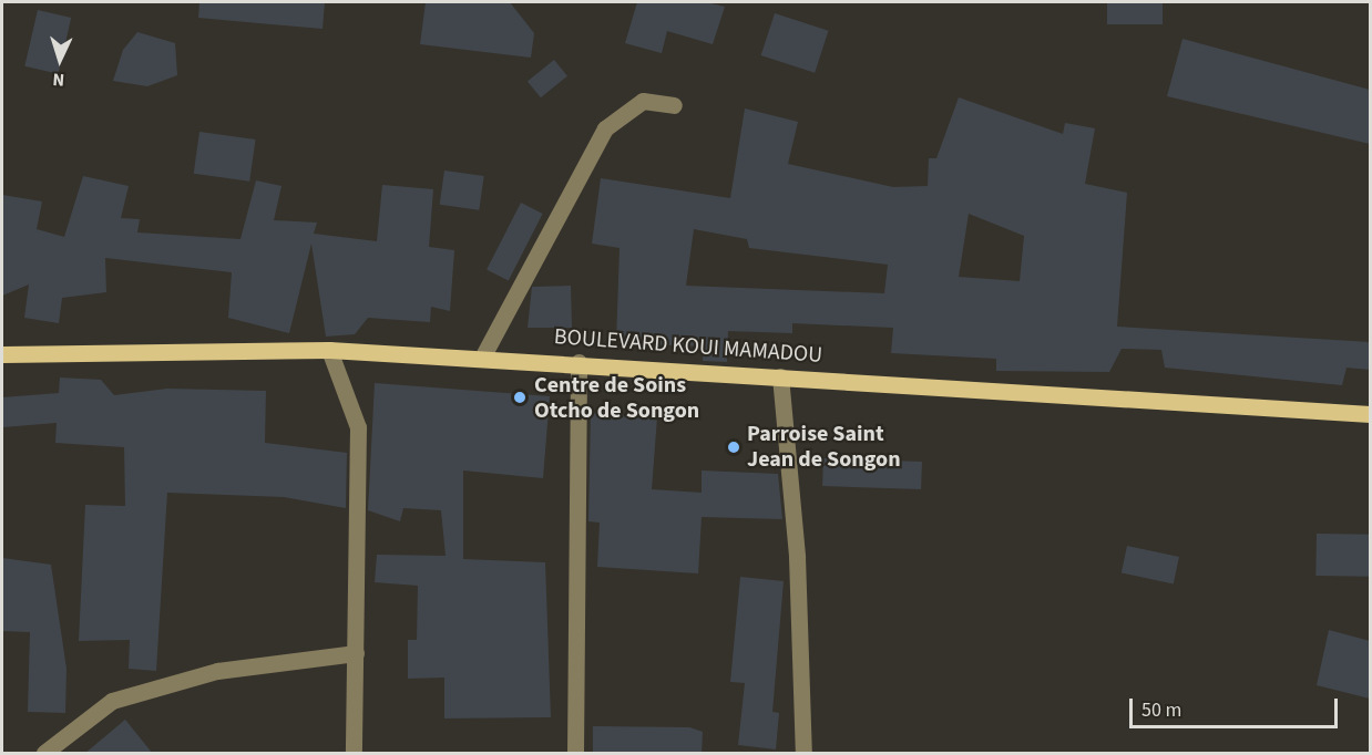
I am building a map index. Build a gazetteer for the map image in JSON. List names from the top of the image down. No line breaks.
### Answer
{"streets":{"main road":["BOULEVARD KOUI MAMADOU"]},"places":["Centre de Soins Otcho de Songon","Parroise Saint Jean de Songon"],"scale_bar":"50 m","north":"bottom"}
